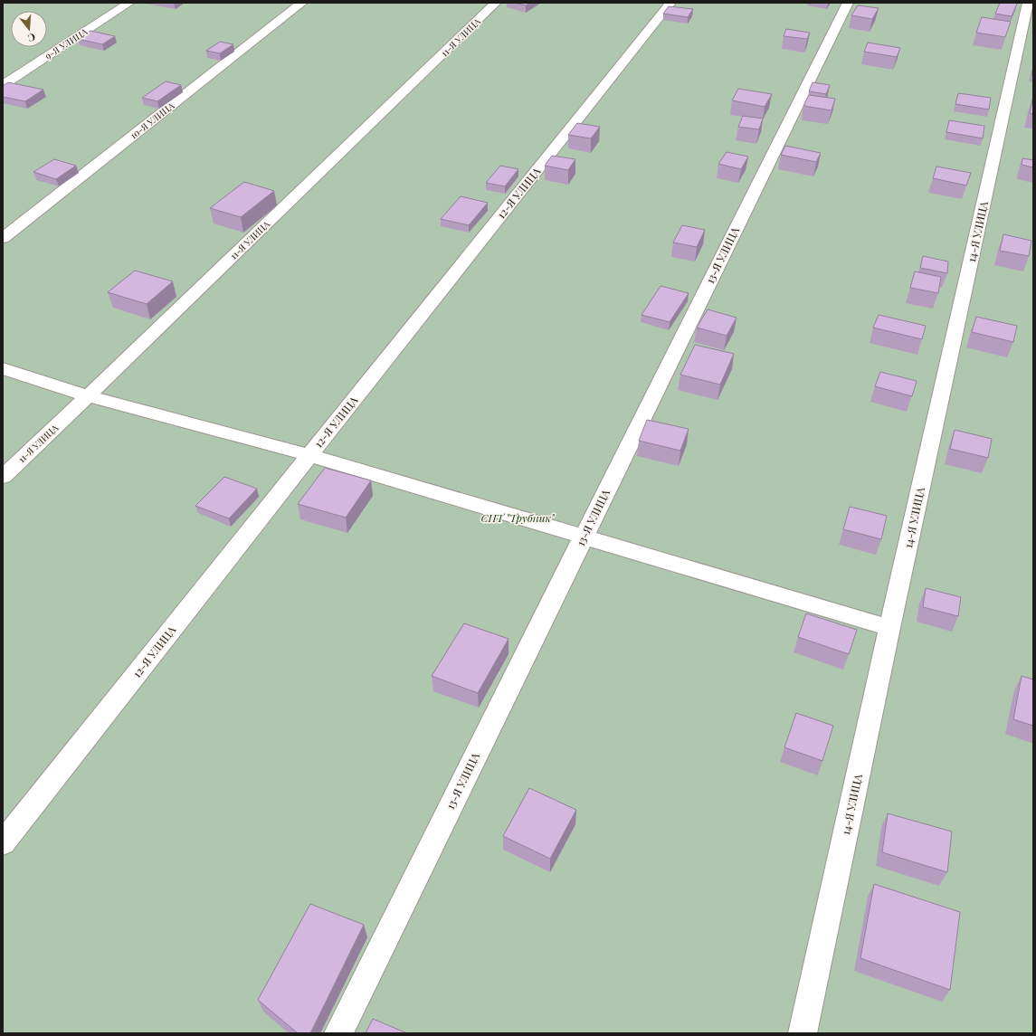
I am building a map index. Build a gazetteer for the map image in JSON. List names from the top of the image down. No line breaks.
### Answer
{"streets":{"lane":["11-Я УЛИЦА","9-Я УЛИЦА","10-Я УЛИЦА","12-Я УЛИЦА","14-Я УЛИЦА","13-Я УЛИЦА"]},"parks":["СНТ \"Трубник\""],"north":"bottom"}
